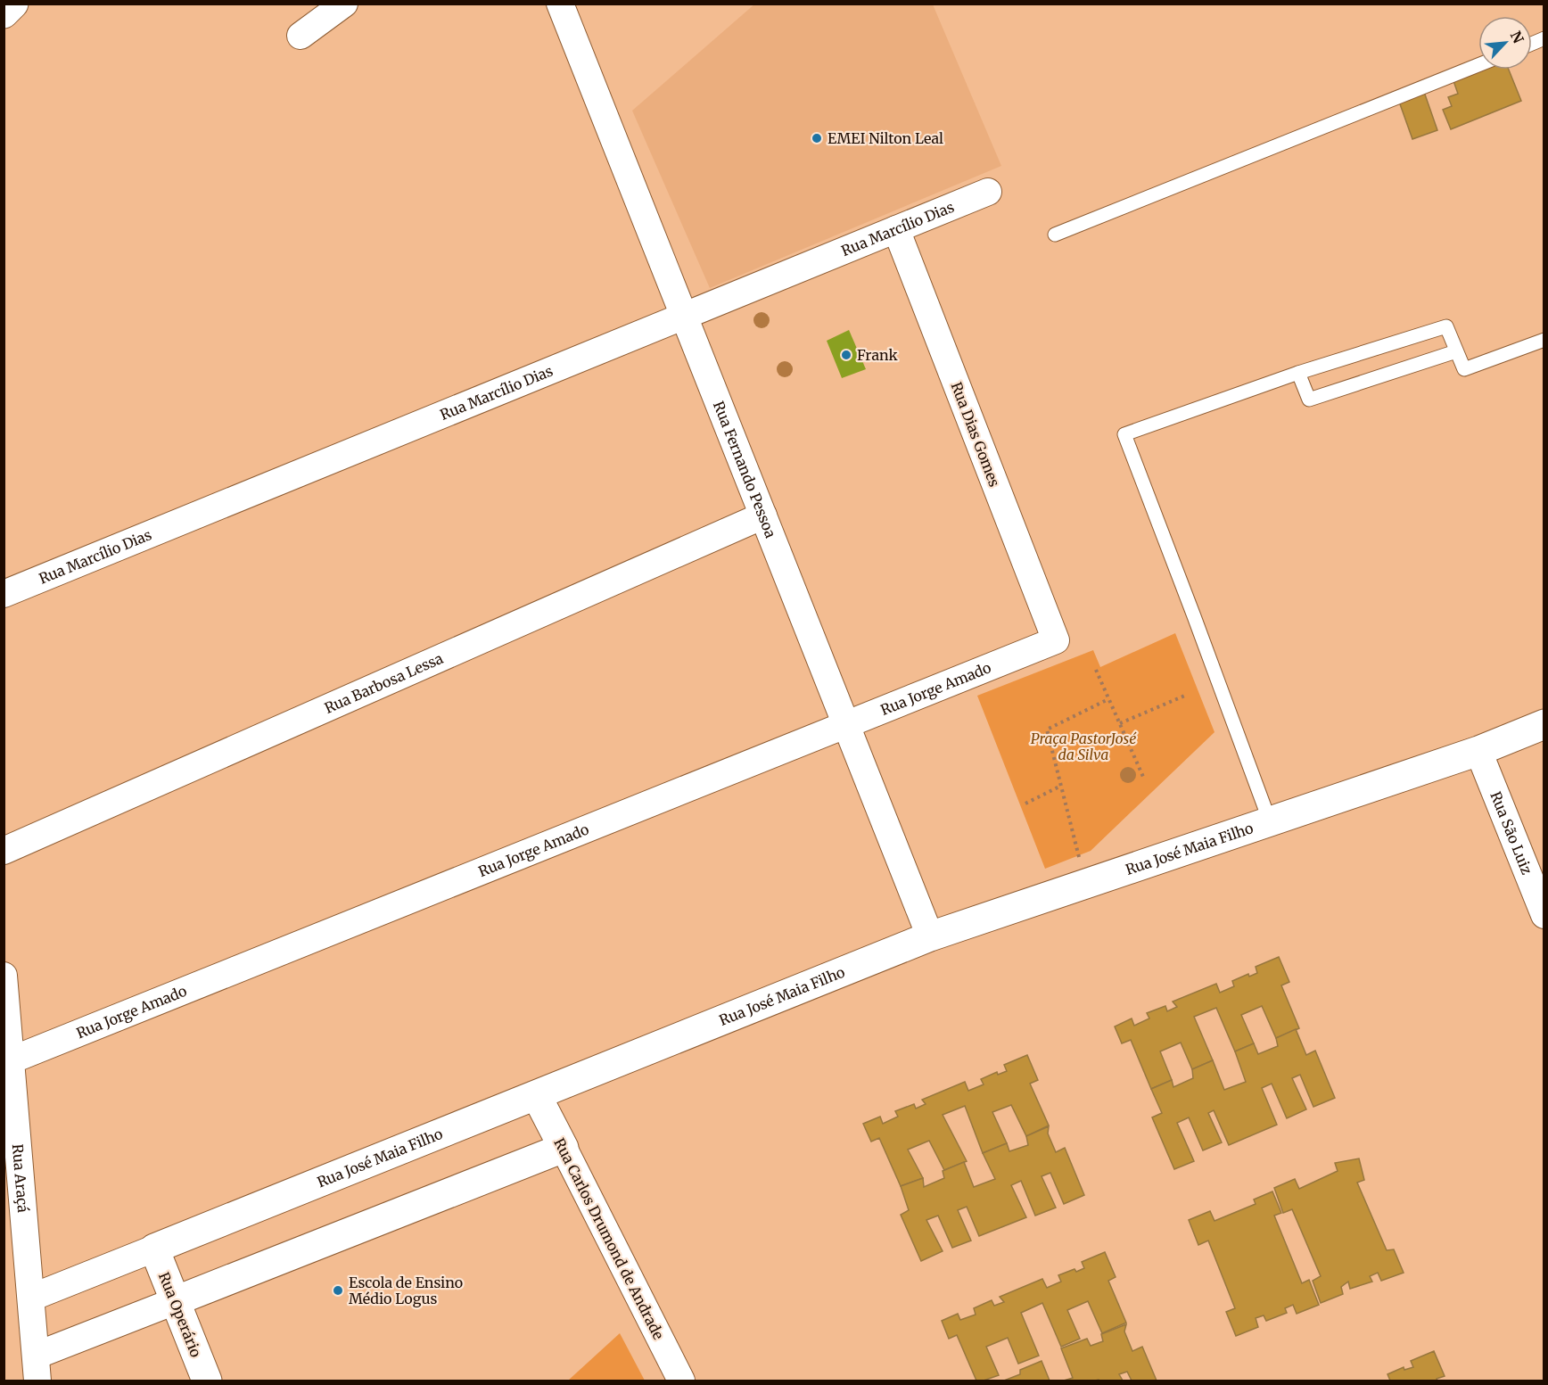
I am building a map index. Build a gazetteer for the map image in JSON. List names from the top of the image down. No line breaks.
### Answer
{"streets":{"street":["Rua Marcílio Dias","Rua Dias Gomes","Rua Fernando Pessoa","Rua Barbosa Lessa","Rua Jorge Amado","Rua São Luiz","Rua José Maia Filho","Rua Araçá","Rua Carlos Drumond de Andrade","Rua Operário"]},"crossings":[["Rua Marcílio Dias","Rua Dias Gomes"],["Rua Marcílio Dias","Rua Fernando Pessoa"],["Rua Dias Gomes","Rua Jorge Amado"],["Rua Fernando Pessoa","Rua Barbosa Lessa"],["Rua Fernando Pessoa","Rua Jorge Amado"],["Rua Fernando Pessoa","Rua José Maia Filho"],["Rua Jorge Amado","Rua Araçá"],["Rua São Luiz","Rua José Maia Filho"],["Rua José Maia Filho","Rua Araçá"],["Rua José Maia Filho","Rua Carlos Drumond de Andrade"],["Rua José Maia Filho","Rua Operário"]],"parks":["Praça PastorJosé da Silva"],"places":["EMEI Nilton Leal","Frank","Escola de Ensino Médio Logus"],"north":"top right"}
